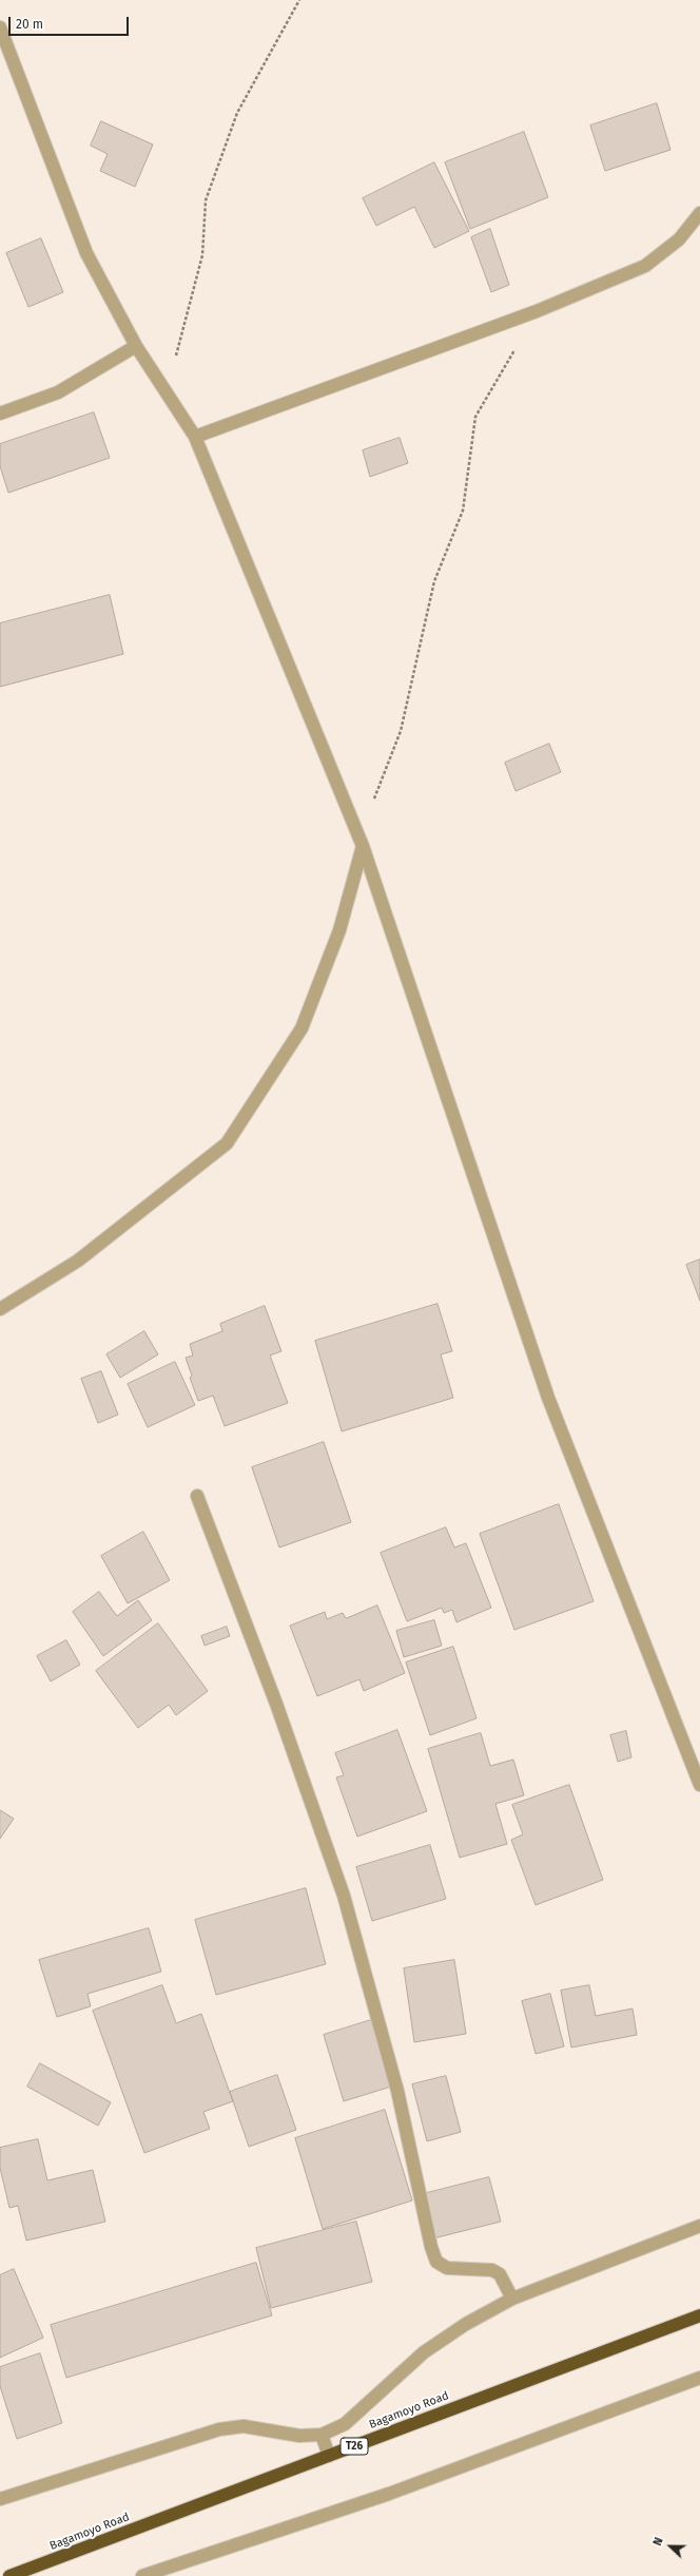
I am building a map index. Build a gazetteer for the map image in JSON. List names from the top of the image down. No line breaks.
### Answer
{"streets":{"highway":["Bagamoyo Road","T26"]},"scale_bar":"20 m","north":"left"}
